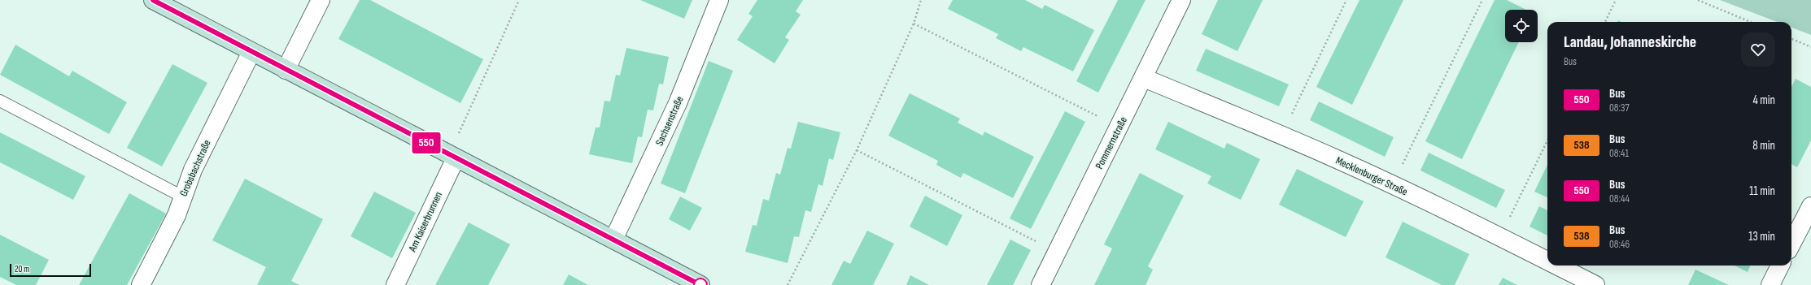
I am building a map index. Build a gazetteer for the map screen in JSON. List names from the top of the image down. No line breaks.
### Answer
{"streets":{"street":["Sachsenstraße","Pommernstraße","Grobsbachstraße","Mecklenburger Straße","Am Kaiserbrunnen"]},"crossings":[["Pommernstraße","Mecklenburger Straße"]],"lines":["bus line 550"],"scale_bar":"20 m","page":{"on_map":"550","heading":["Landau, Johanneskirche","Bus"],"list":[{"mark":"550","name":"Bus","note":"08:37","value":"4 min"},{"mark":"538","name":"Bus","note":"08:41","value":"8 min"},{"mark":"550","name":"Bus","note":"08:44","value":"11 min"},{"mark":"538","name":"Bus","note":"08:46","value":"13 min"}],"scale":"20 m"}}
